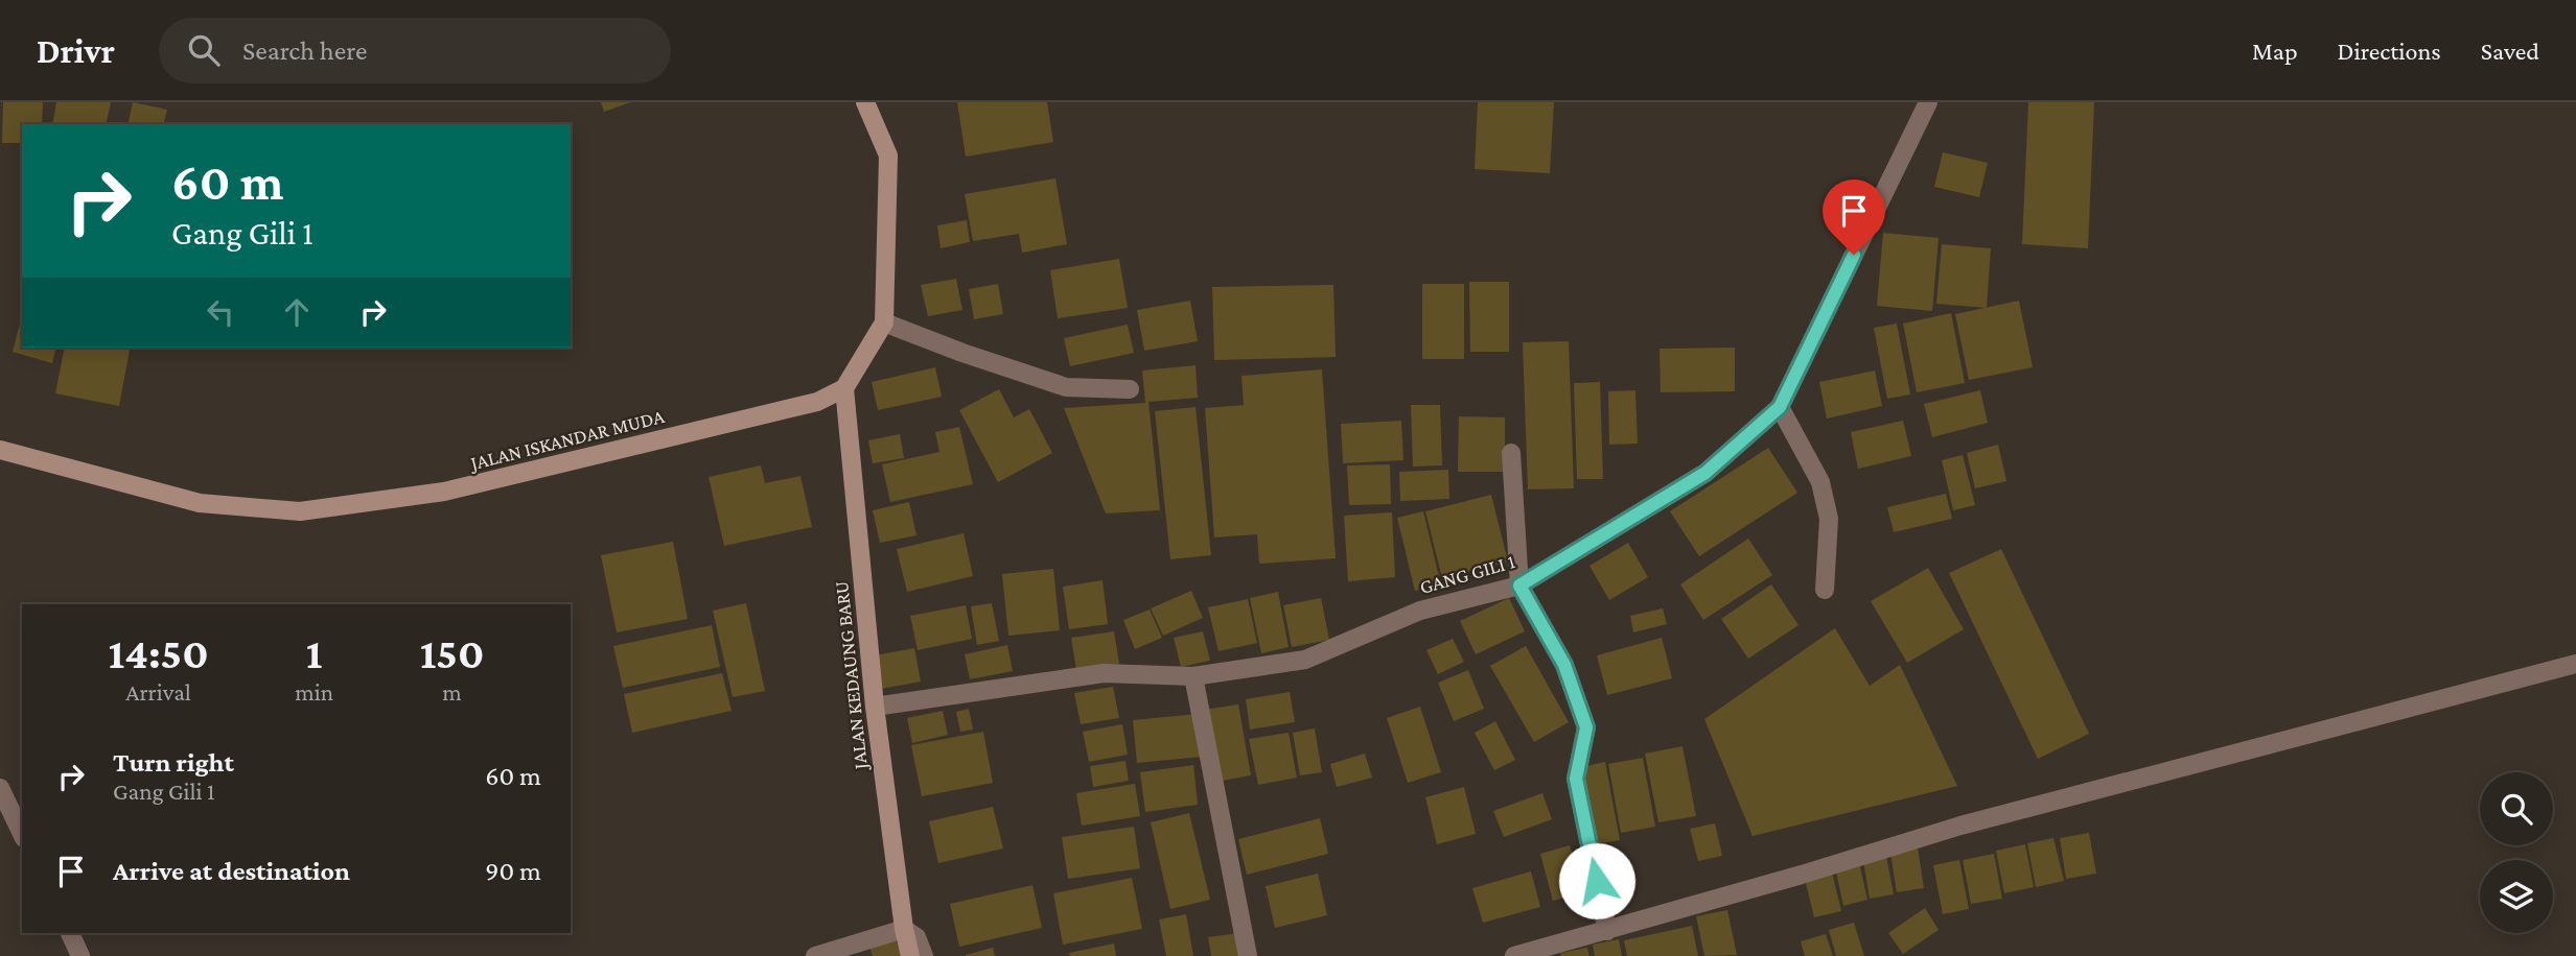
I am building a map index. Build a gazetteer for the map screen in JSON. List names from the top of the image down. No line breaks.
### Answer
{"streets":{"street":["JALAN ISKANDAR MUDA","GANG GILI 1","JALAN KEDAUNG BARU"]},"crossings":[["JALAN ISKANDAR MUDA","JALAN KEDAUNG BARU"],["GANG GILI 1","JALAN KEDAUNG BARU"]],"page":{"header":"Drivr","search":"Search here","nav":["Map","Directions","Saved"],"turn":["60 m","Gang Gili 1"],"eta":["14:50","Arrival","1","min","150","m"],"list":[{"name":"Turn right","note":"Gang Gili 1","value":"60 m"},{"name":"Arrive at destination","value":"90 m"}]}}
